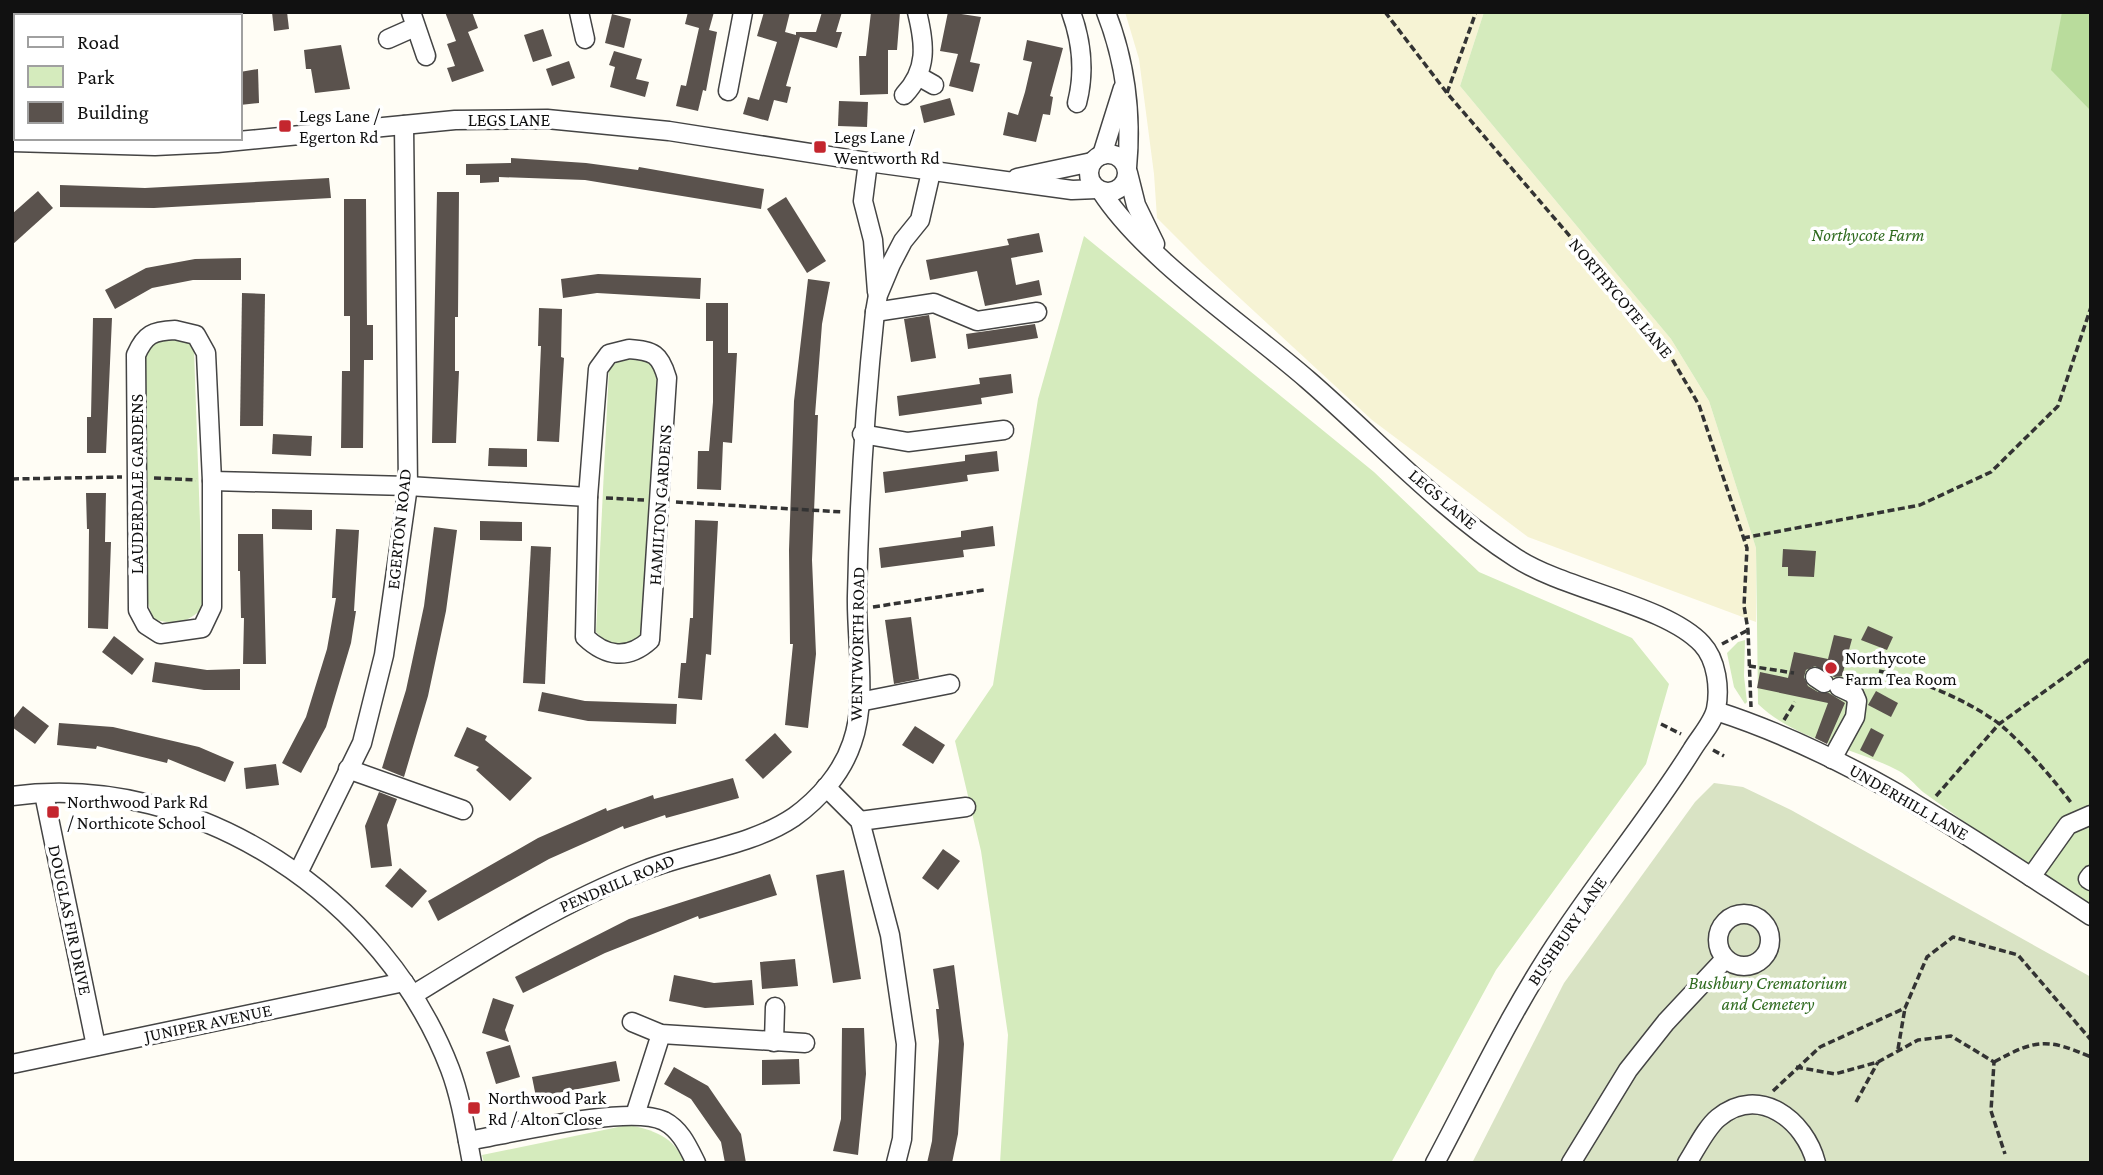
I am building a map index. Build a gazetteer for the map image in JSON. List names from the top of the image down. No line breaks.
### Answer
{"streets":{"street":["LEGS LANE","LAUDERDALE GARDENS","HAMILTON GARDENS","EGERTON ROAD","WENTWORTH ROAD","UNDERHILL LANE","PENDRILL ROAD","DOUGLAS FIR DRIVE","BUSHBURY LANE","JUNIPER AVENUE"],"path":["NORTHYCOTE LANE"]},"crossings":[["LEGS LANE","EGERTON ROAD"],["LEGS LANE","WENTWORTH ROAD"],["NORTHYCOTE LANE","UNDERHILL LANE"],["WENTWORTH ROAD","PENDRILL ROAD"],["UNDERHILL LANE","BUSHBURY LANE"],["PENDRILL ROAD","JUNIPER AVENUE"],["DOUGLAS FIR DRIVE","JUNIPER AVENUE"]],"parks":["Northycote Farm","Bushbury Crematorium and Cemetery"],"places":{"transit":["Legs Lane / Egerton Rd","Legs Lane / Wentworth Rd","Northwood Park Rd / Northicote School","Northwood Park Rd / Alton Close"],"other":["Northycote Farm Tea Room"]},"legend":["Road","Park","Building"]}
